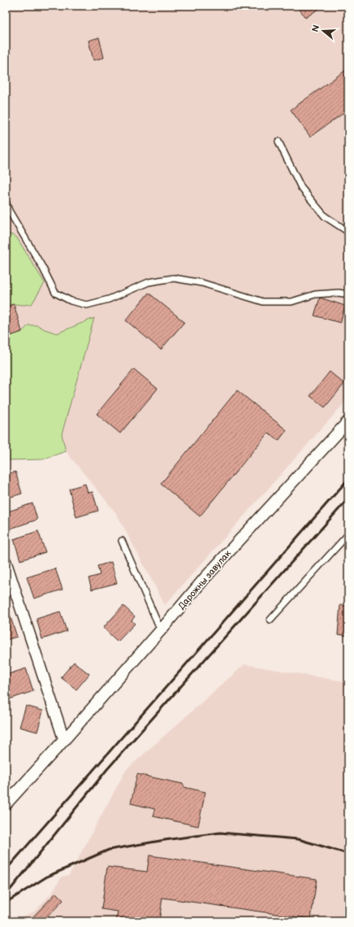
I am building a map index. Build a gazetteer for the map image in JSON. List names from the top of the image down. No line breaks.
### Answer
{"streets":{"street":["Дарожны завулак"]},"north":"left"}
